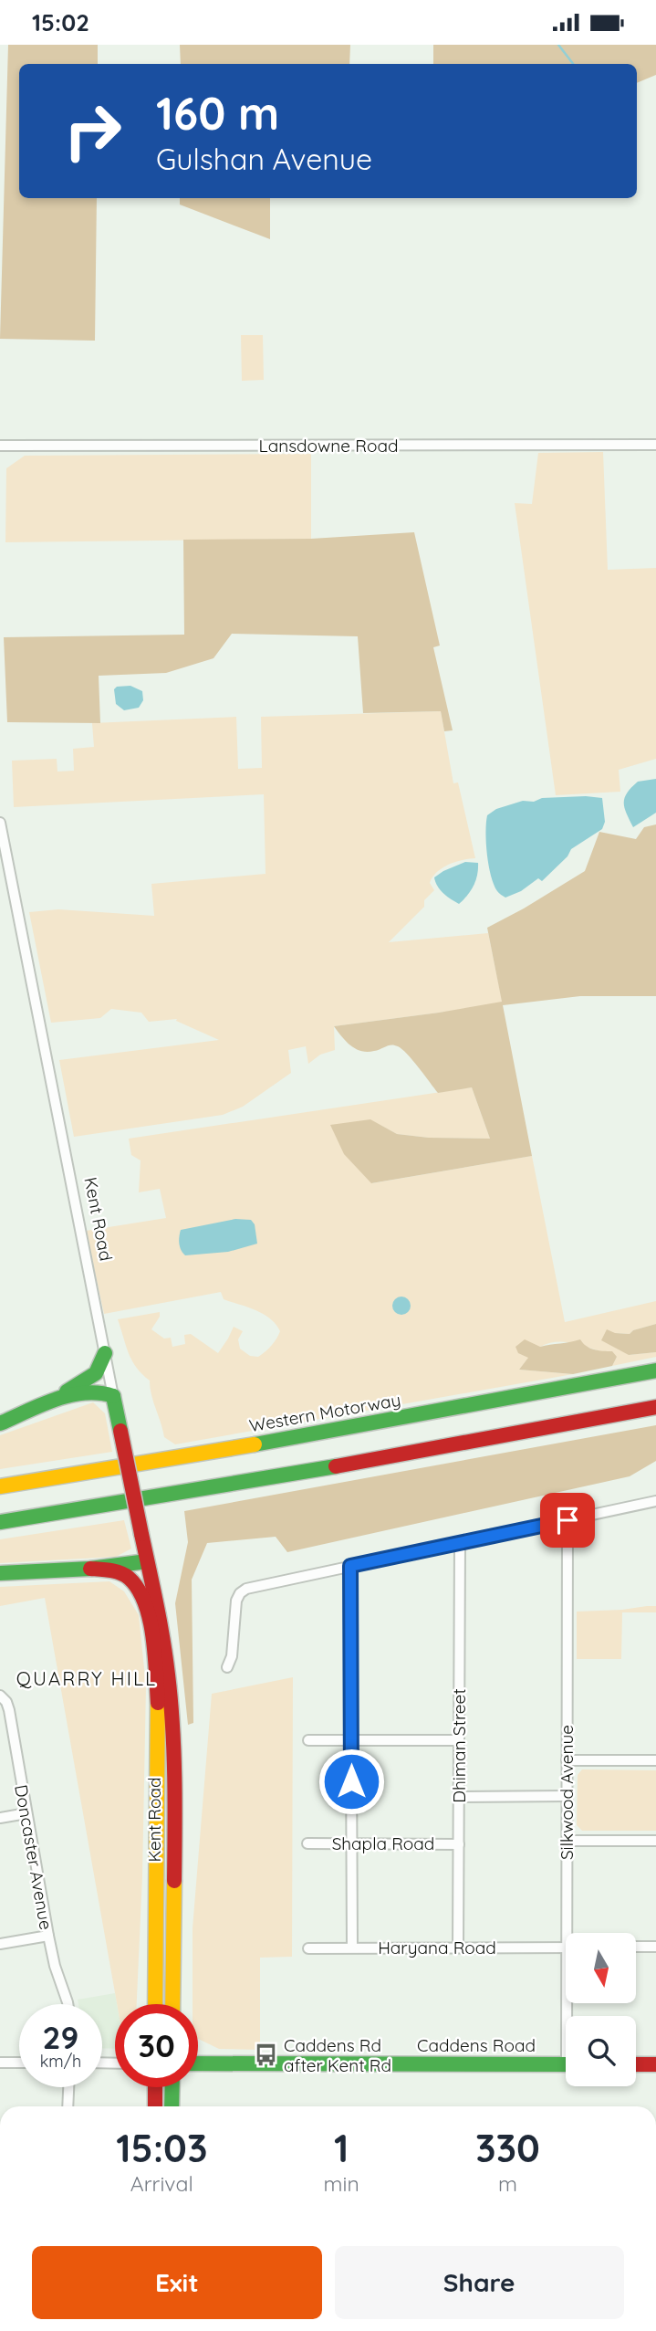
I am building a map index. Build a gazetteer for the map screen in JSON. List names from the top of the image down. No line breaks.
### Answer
{"streets":{"main road":["Kent Road","Western Motorway","Caddens Road"],"street":["Lansdowne Road","Dhiman Street","Silkwood Avenue","Shapla Road","Doncaster Avenue","Haryana Road"]},"crossings":[["Dhiman Street","Shapla Road"],["Dhiman Street","Haryana Road"]],"districts":["QUARRY HILL"],"places":{"bus stop":["Caddens Rd after Kent Rd"]},"north":"bottom","page":{"status":"15:02","turn":["160 m","Gulshan Avenue"],"speed":"29 km/h","limit":"30","eta":["15:03","Arrival","1","min","330","m"],"buttons":["Exit","Share"]}}
